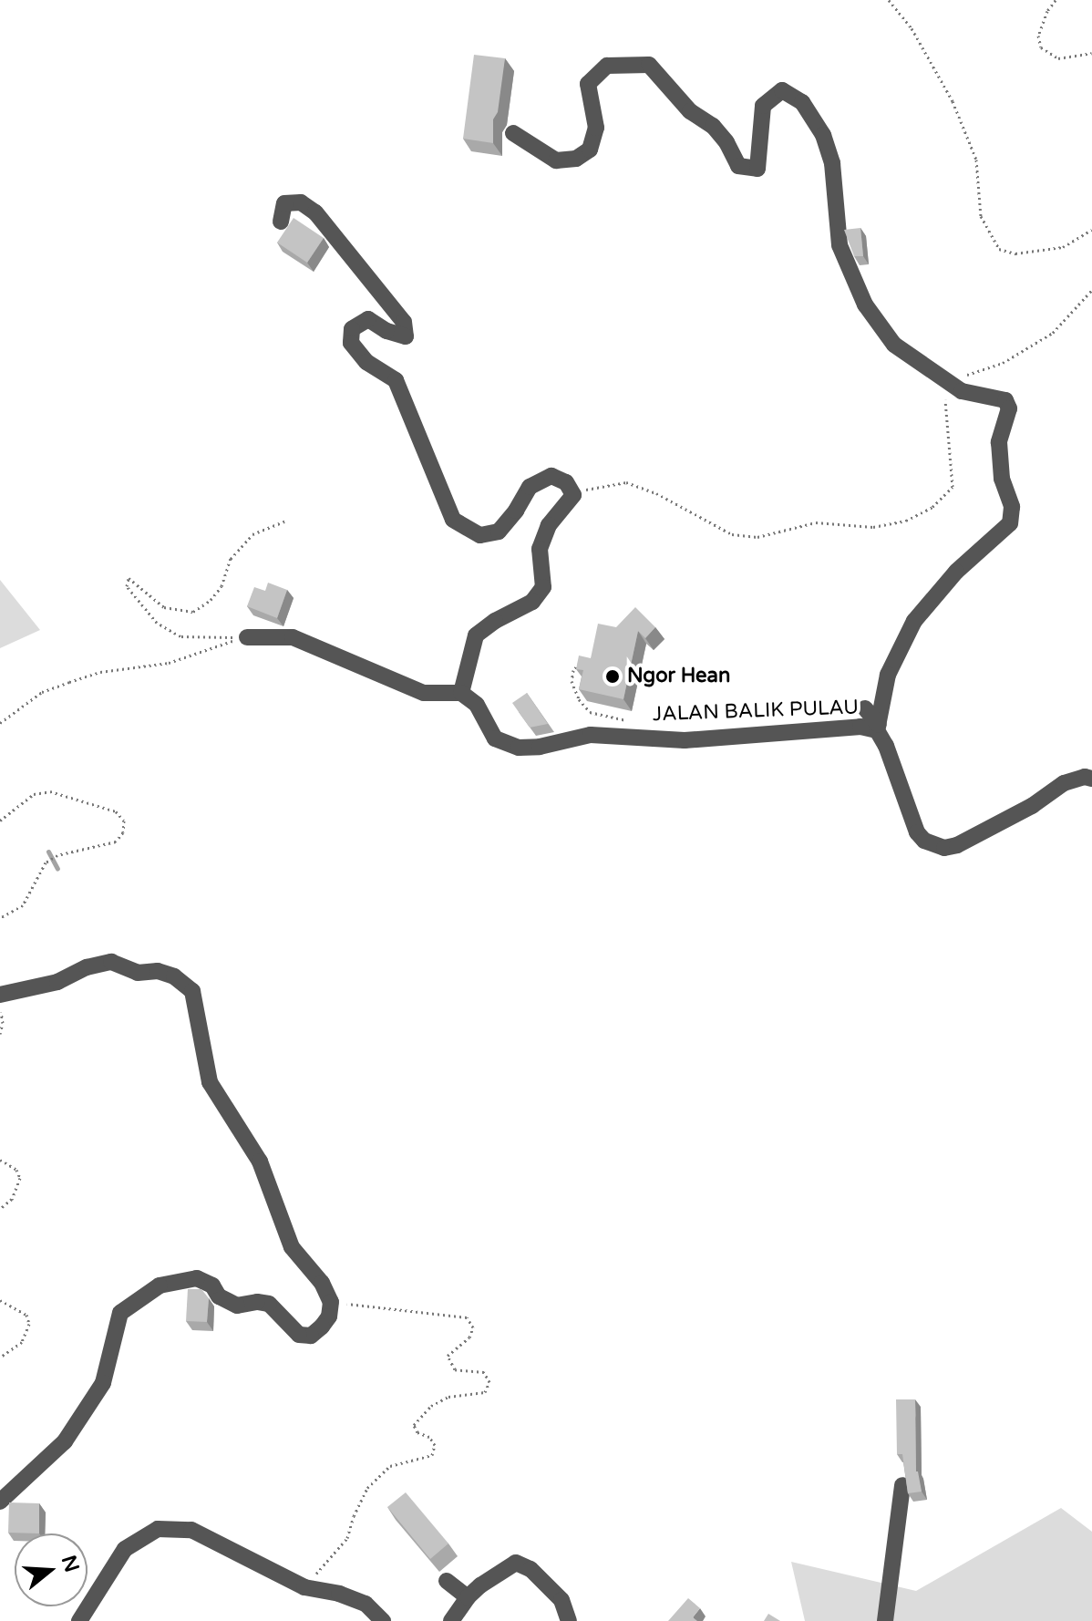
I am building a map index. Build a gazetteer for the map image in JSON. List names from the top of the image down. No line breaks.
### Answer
{"streets":{"street":["JALAN BALIK PULAU"]},"places":["Ngor Hean"],"north":"right"}
